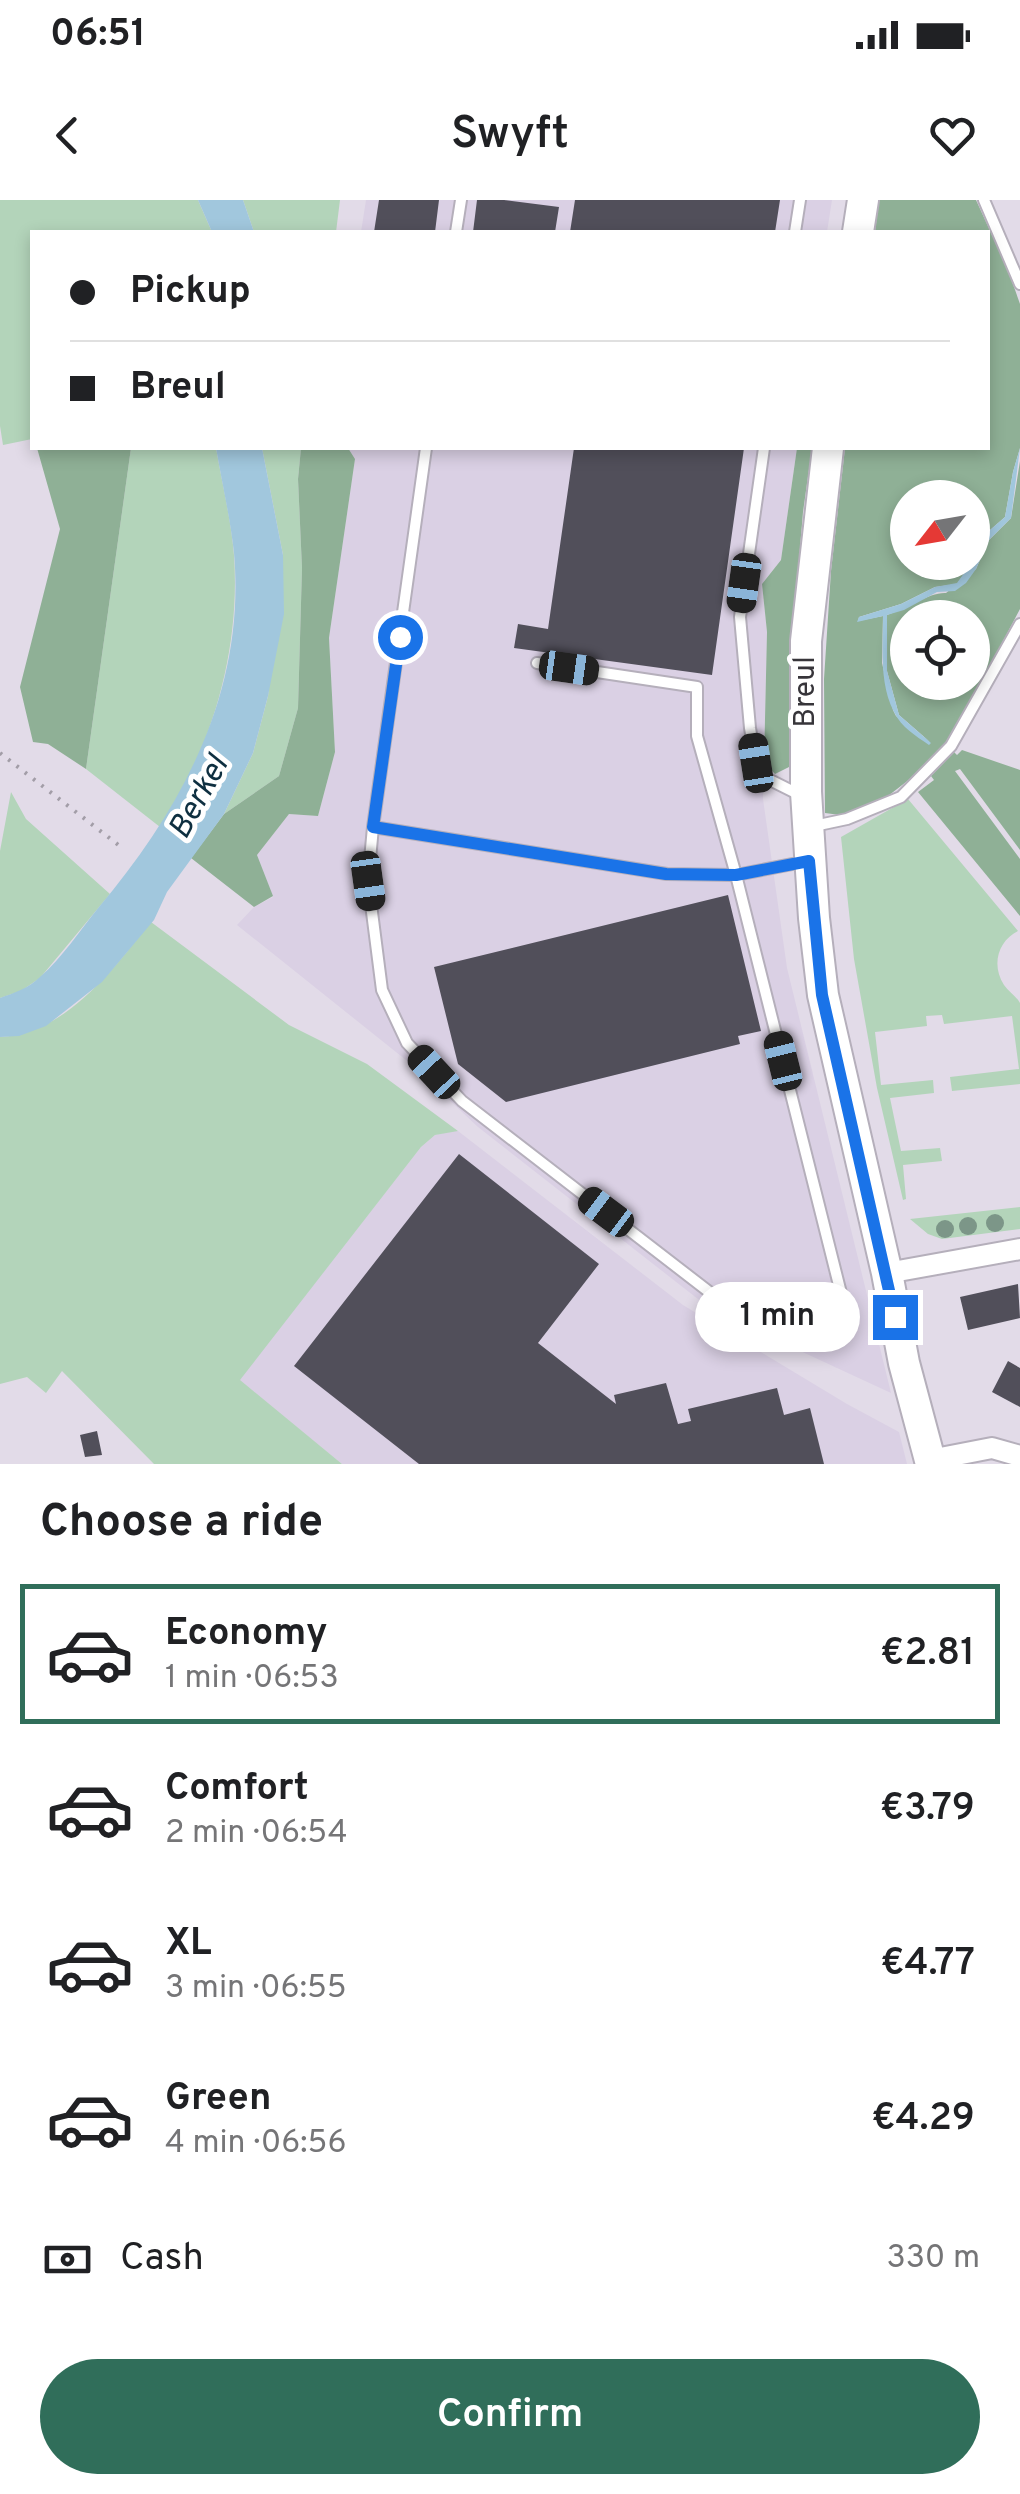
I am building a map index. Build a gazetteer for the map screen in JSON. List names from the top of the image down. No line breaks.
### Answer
{"streets":{"main road":["Breul"]},"water":["Berkel"],"north":"bottom left","page":{"status":"06:51","header":"Swyft","banner":["Pickup","Breul"],"bubble":"1 min","heading":"Choose a ride","list":[{"name":"Economy","note":"1 min · 06:53","value":"€2.81"},{"name":"Comfort","note":"2 min · 06:54","value":"€3.79"},{"name":"XL","note":"3 min · 06:55","value":"€4.77"},{"name":"Green","note":"4 min · 06:56","value":"€4.29"}],"pay":["Cash","330 m"],"buttons":"Confirm"}}
